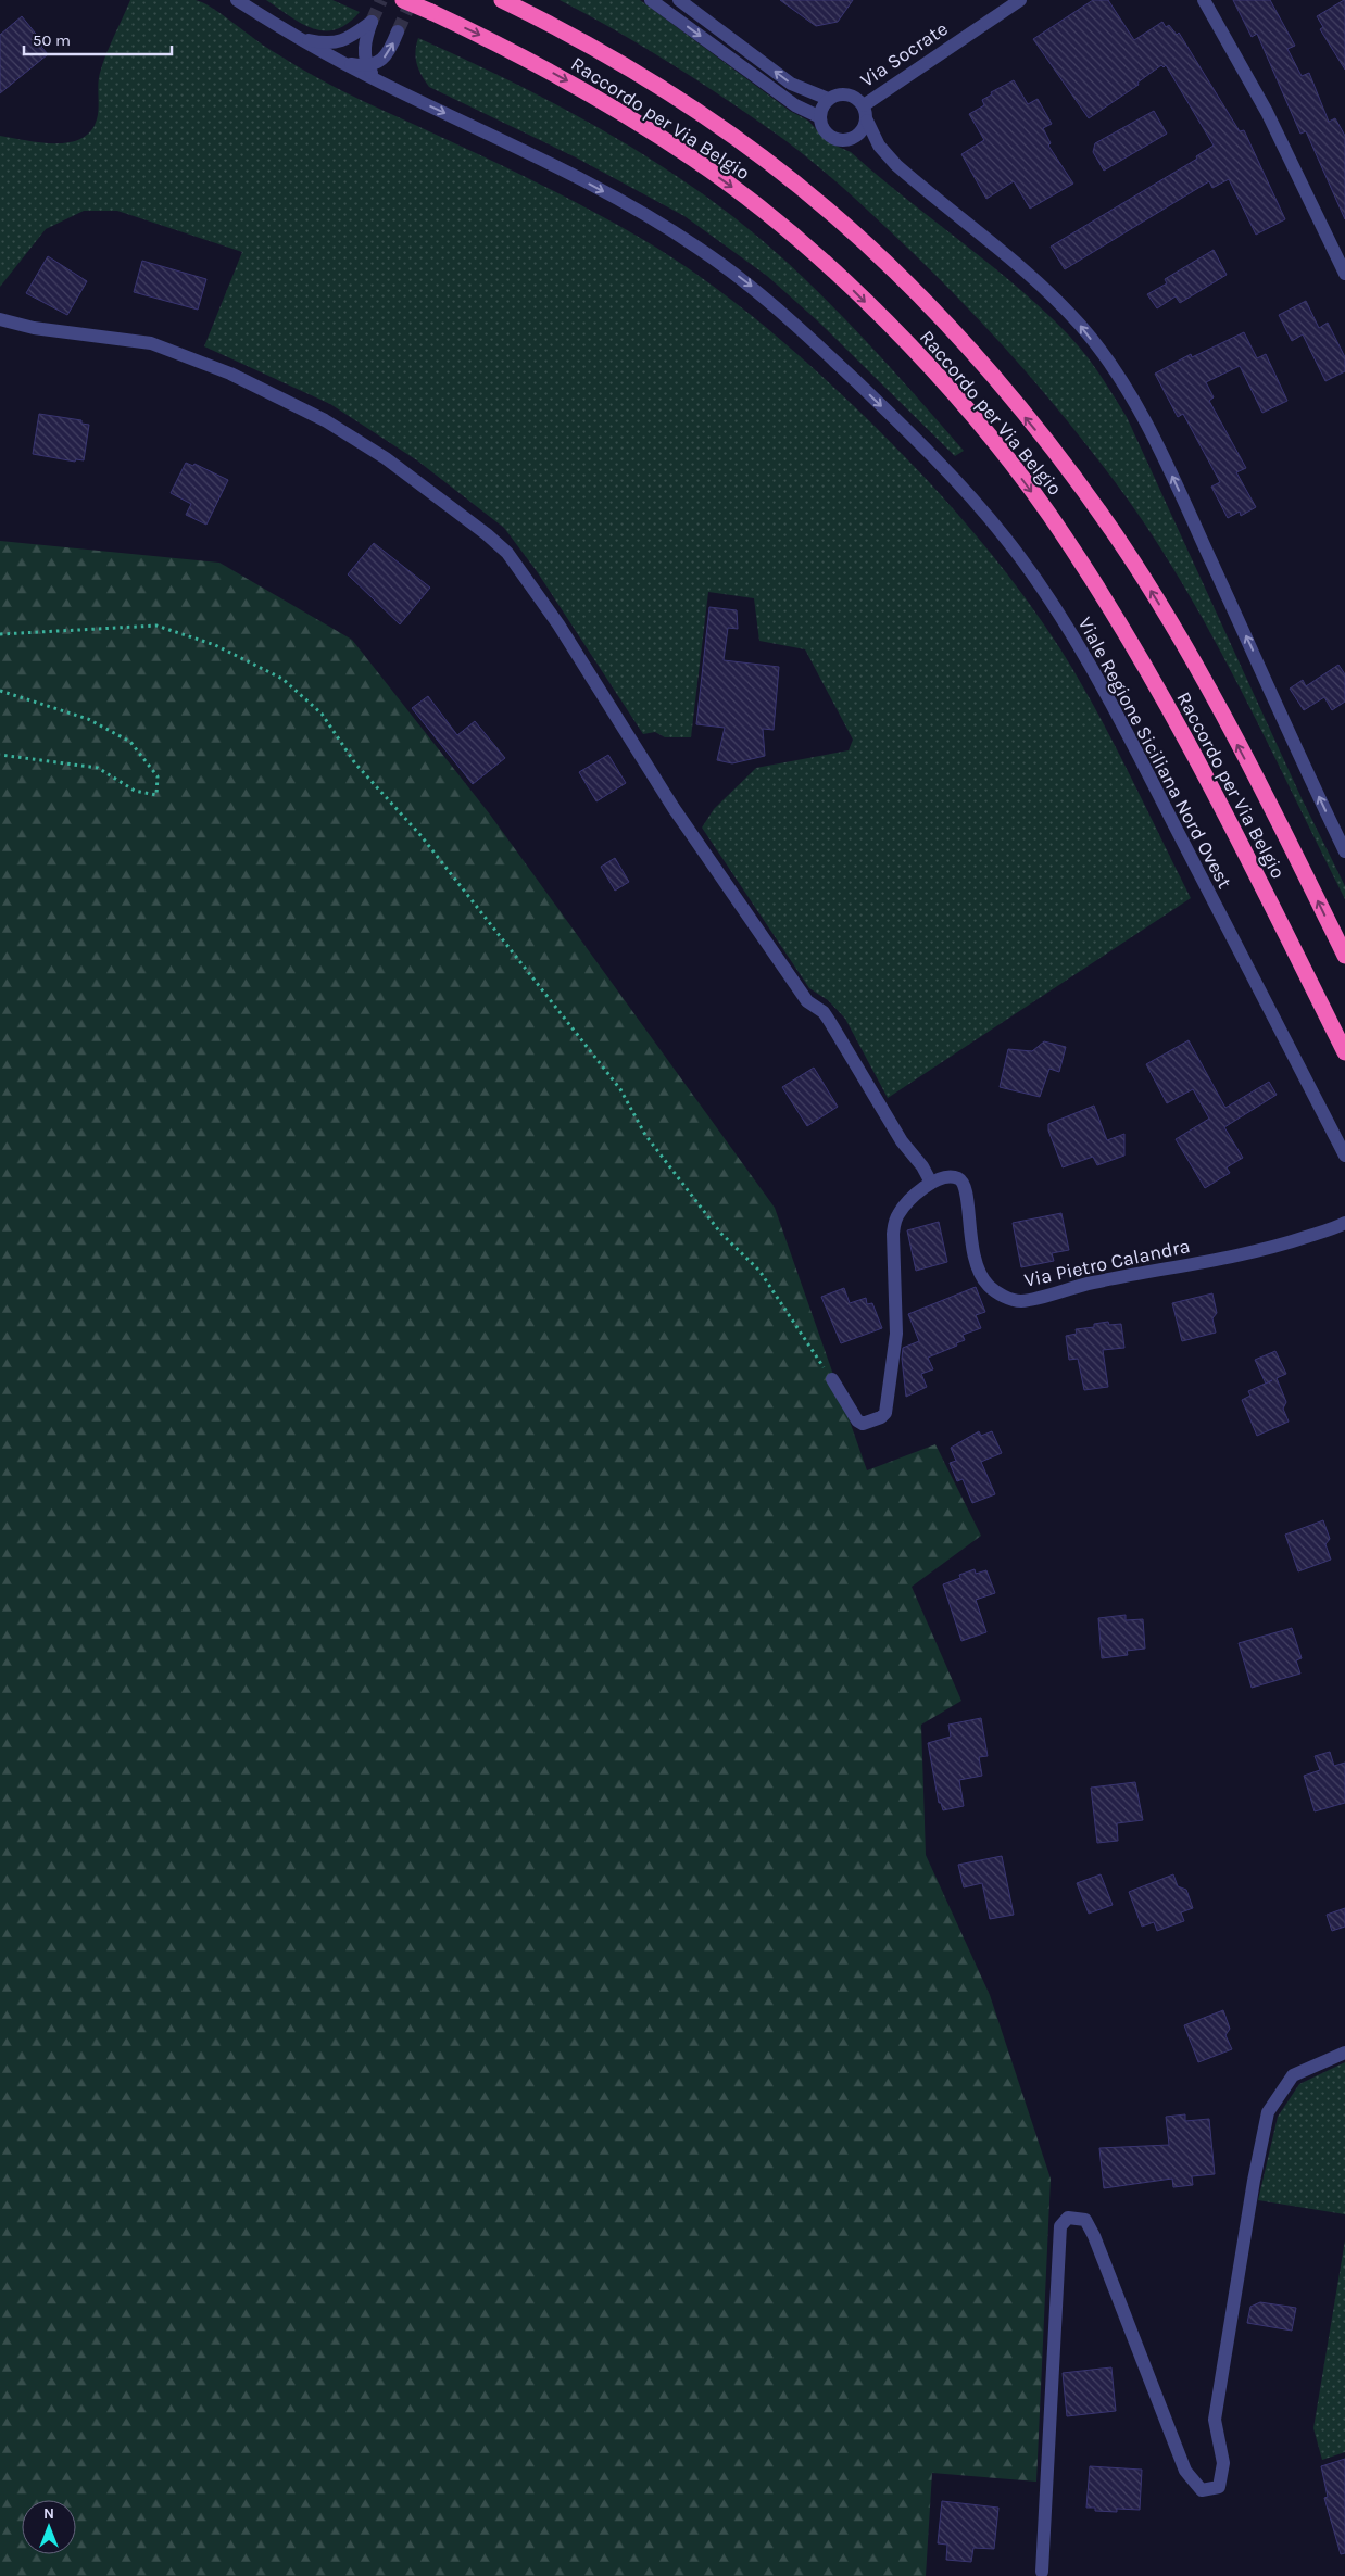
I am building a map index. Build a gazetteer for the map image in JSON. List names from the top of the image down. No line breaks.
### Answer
{"streets":{"highway":["Raccordo per Via Belgio"],"street":["Via Socrate","Viale Regione Siciliana Nord Ovest","Via Pietro Calandra"]},"one_way":["Viale Regione Siciliana Nord Ovest"],"scale_bar":"50 m","north":"top"}
